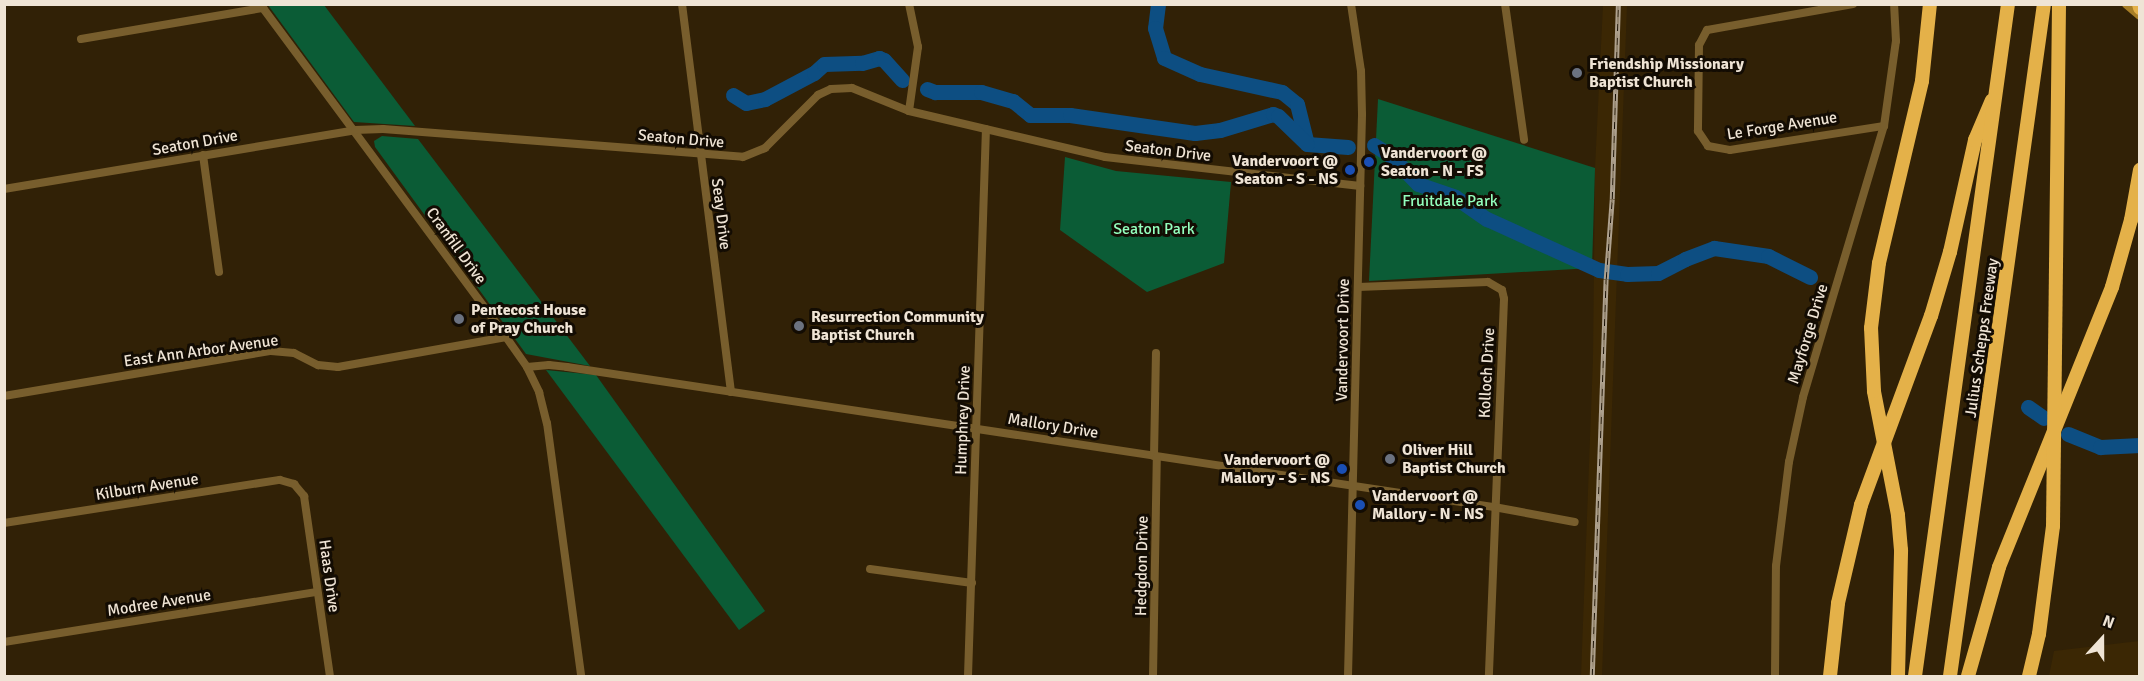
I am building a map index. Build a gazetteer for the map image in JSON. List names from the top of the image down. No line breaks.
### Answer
{"streets":{"highway":["Julius Schepps Freeway"],"street":["Le Forge Avenue","Seaton Drive","Seay Drive","Cranfill Drive","Mayforge Drive","Vandervoort Drive","East Ann Arbor Avenue","Kolloch Drive","Humphrey Drive","Mallory Drive","Kilburn Avenue","Hedgdon Drive","Haas Drive","Modree Avenue"]},"crossings":[["Le Forge Avenue","Mayforge Drive"],["Seaton Drive","Seay Drive"],["Seaton Drive","Cranfill Drive"],["Seaton Drive","Vandervoort Drive"],["Seaton Drive","Humphrey Drive"],["Seay Drive","Mallory Drive"],["Cranfill Drive","East Ann Arbor Avenue"],["Cranfill Drive","Mallory Drive"],["Vandervoort Drive","Kolloch Drive"],["Vandervoort Drive","Mallory Drive"],["Kolloch Drive","Mallory Drive"],["Humphrey Drive","Mallory Drive"],["Mallory Drive","Hedgdon Drive"],["Kilburn Avenue","Haas Drive"],["Haas Drive","Modree Avenue"]],"parks":["Fruitdale Park","Seaton Park"],"places":["Friendship Missionary Baptist Church","Vandervoort @ Seaton - N - FS","Vandervoort @ Seaton - S - NS","Pentecost House of Pray Church","Resurrection Community Baptist Church","Oliver Hill Baptist Church","Vandervoort @ Mallory - S - NS","Vandervoort @ Mallory - N - NS"],"north":"top"}
